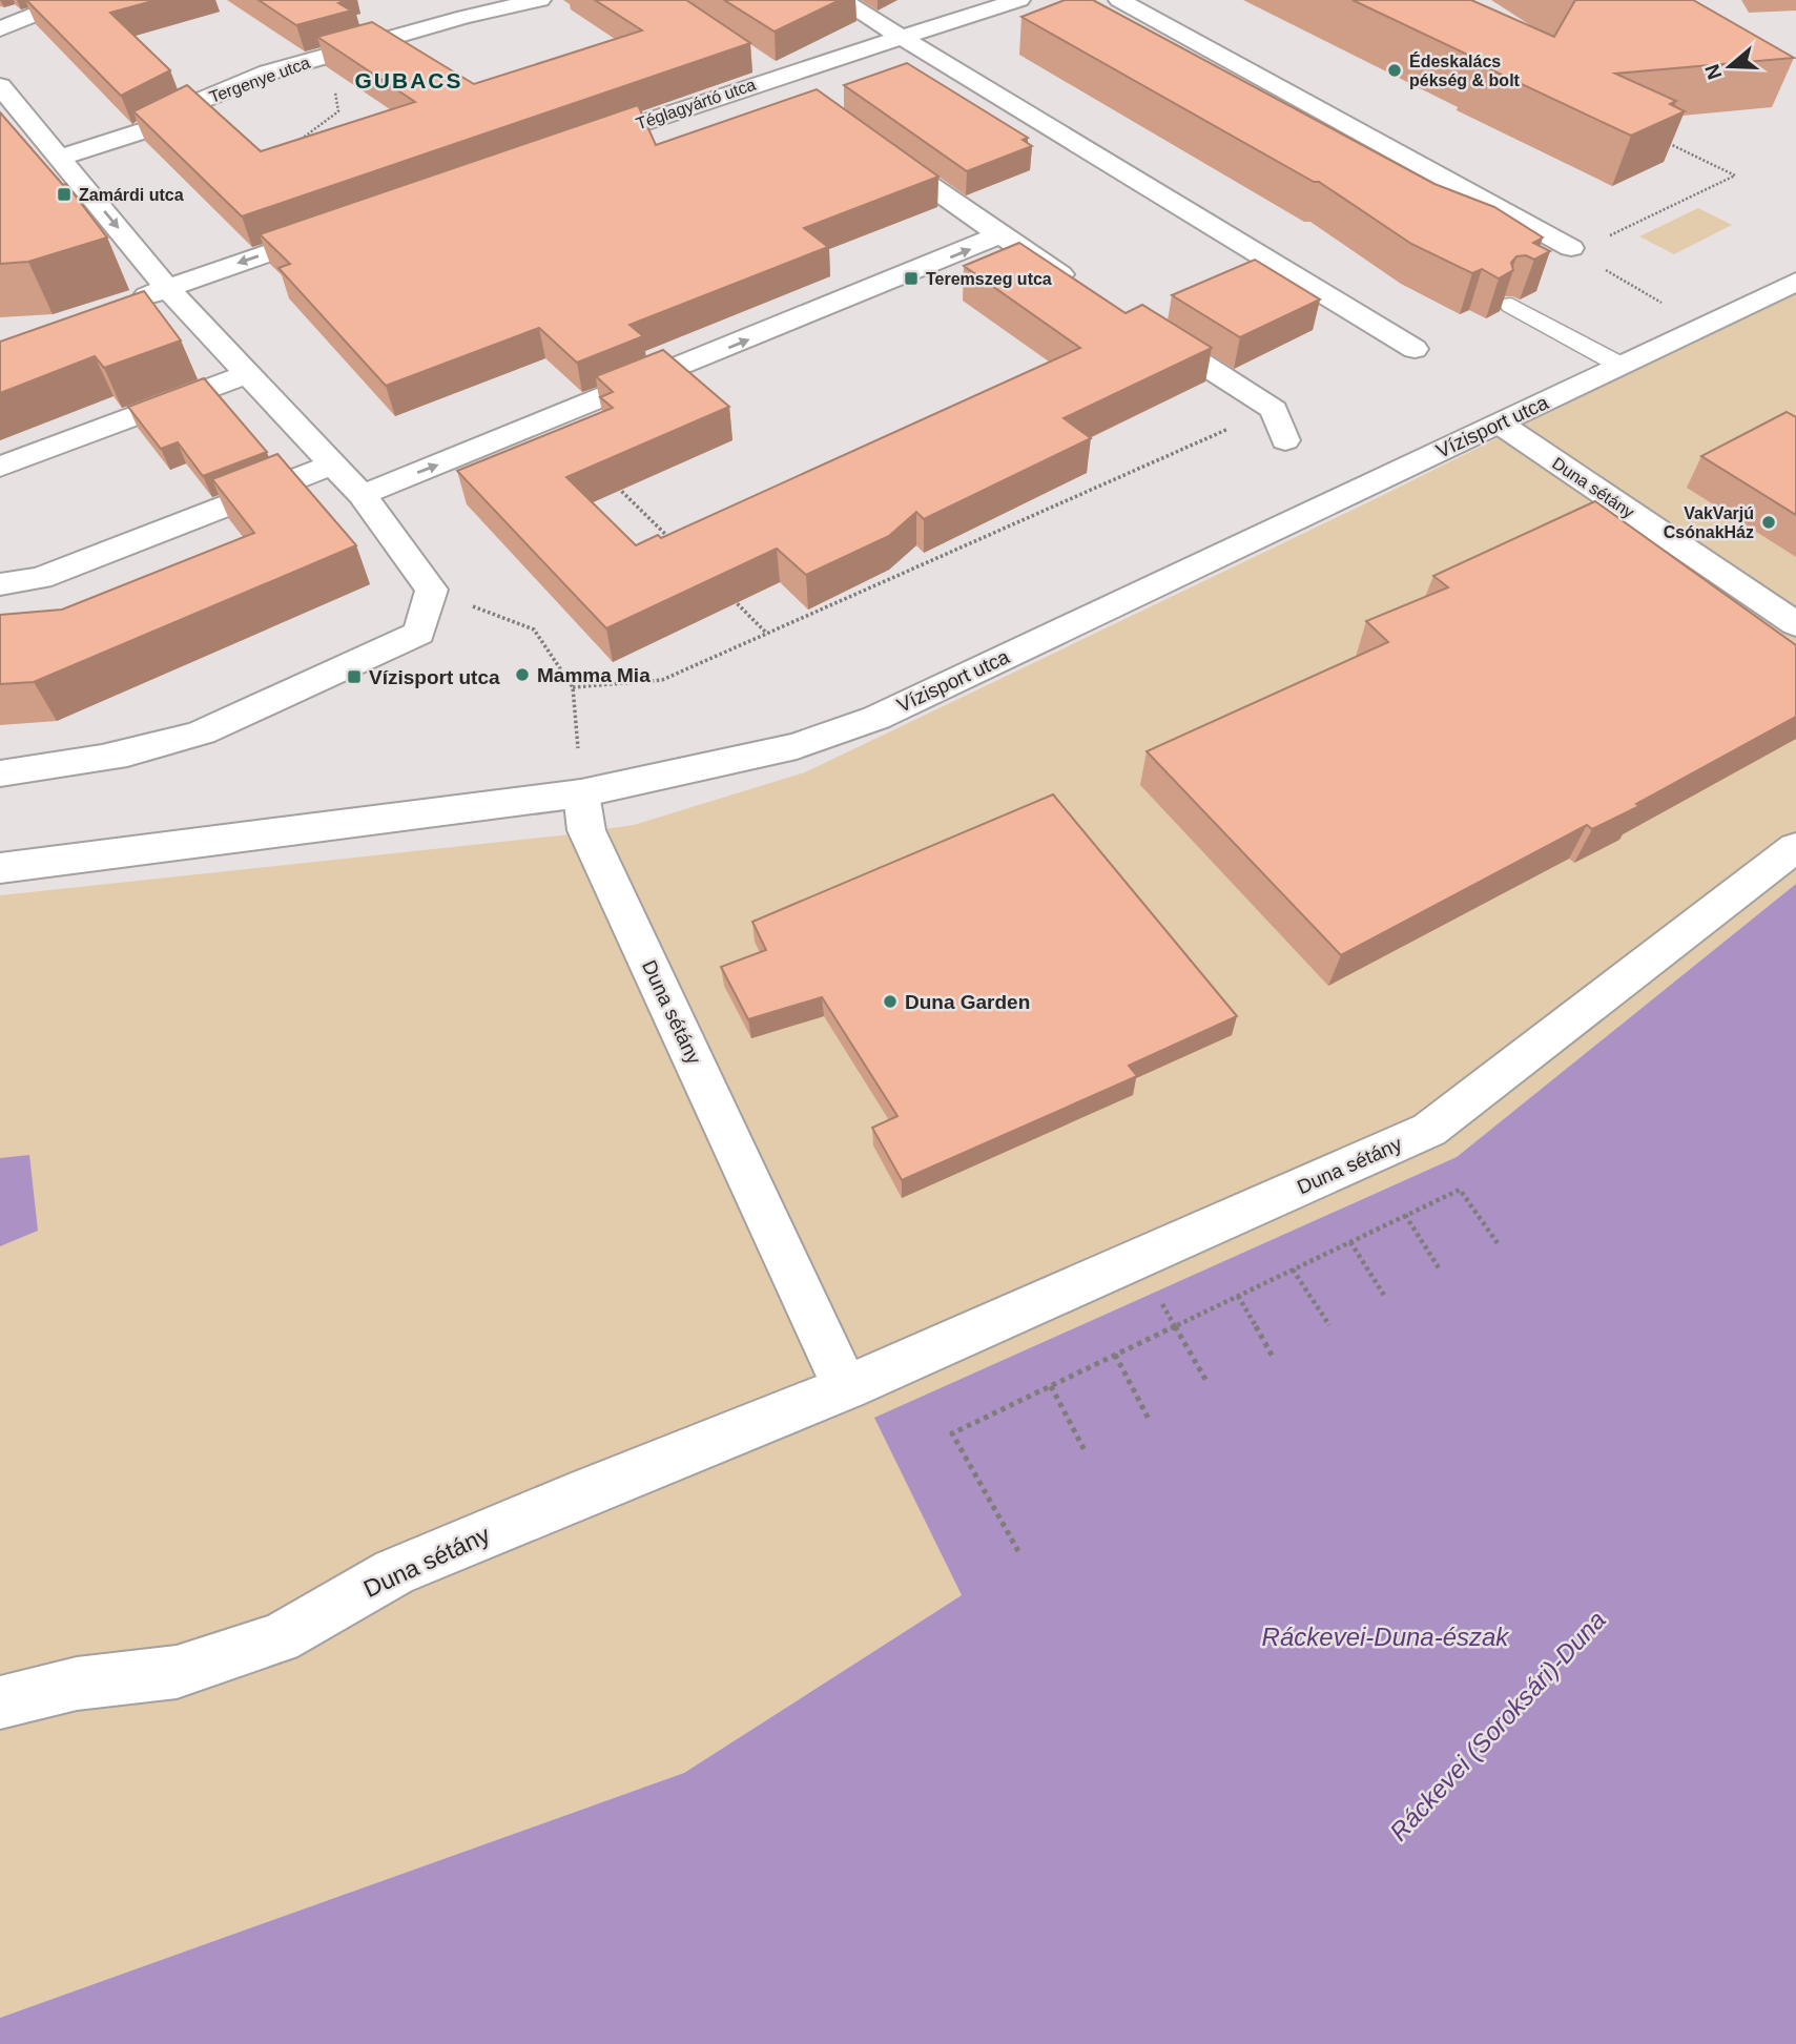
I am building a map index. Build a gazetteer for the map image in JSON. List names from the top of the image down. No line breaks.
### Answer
{"streets":{"street":["Tergenye utca","Téglagyártó utca","Vízisport utca","Duna sétány"]},"crossings":[["Vízisport utca","Duna sétány"]],"districts":["GUBACS"],"water":["Ráckevei-Duna-észak","Ráckevei (Soroksári)-Duna"],"places":{"other":["Édeskalács pékség & bolt","VakVarjú CsónakHáz","Mamma Mia","Duna Garden"],"transit":["Zamárdi utca","Teremszeg utca","Vízisport utca"]},"north":"left"}
